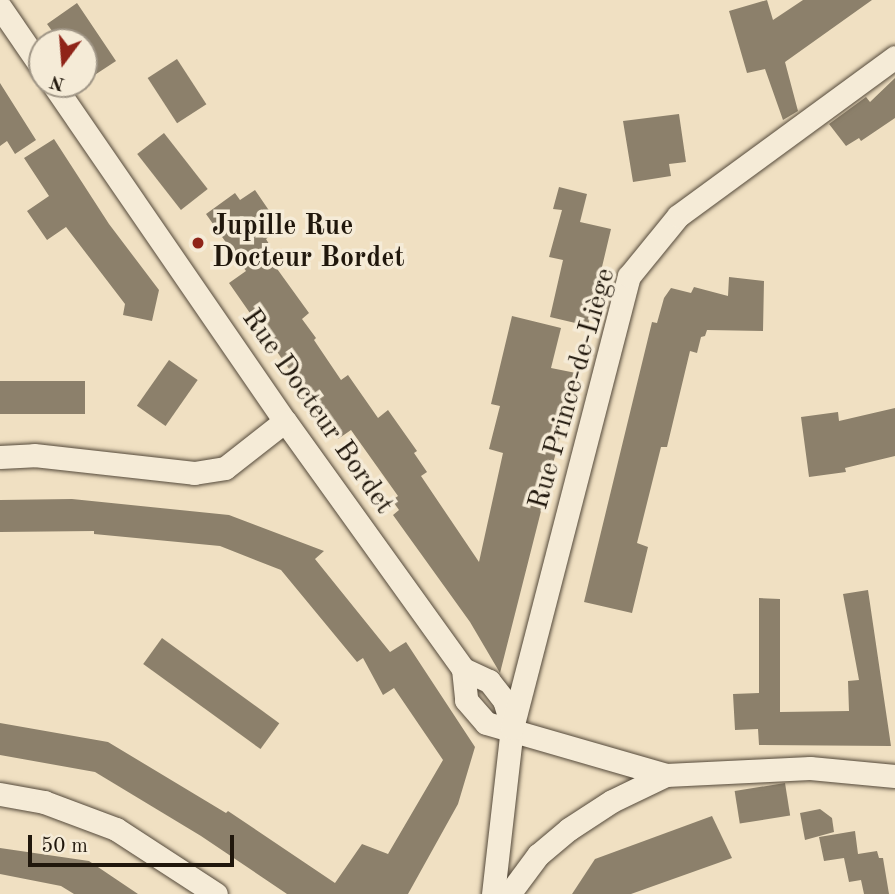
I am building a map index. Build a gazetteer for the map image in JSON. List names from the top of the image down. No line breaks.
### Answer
{"streets":{"street":["Rue Prince-de-Liège","Rue Docteur Bordet"]},"crossings":[["Rue Prince-de-Liège","Rue Docteur Bordet"]],"places":["Jupille Rue Docteur Bordet"],"scale_bar":"50 m","north":"bottom"}
